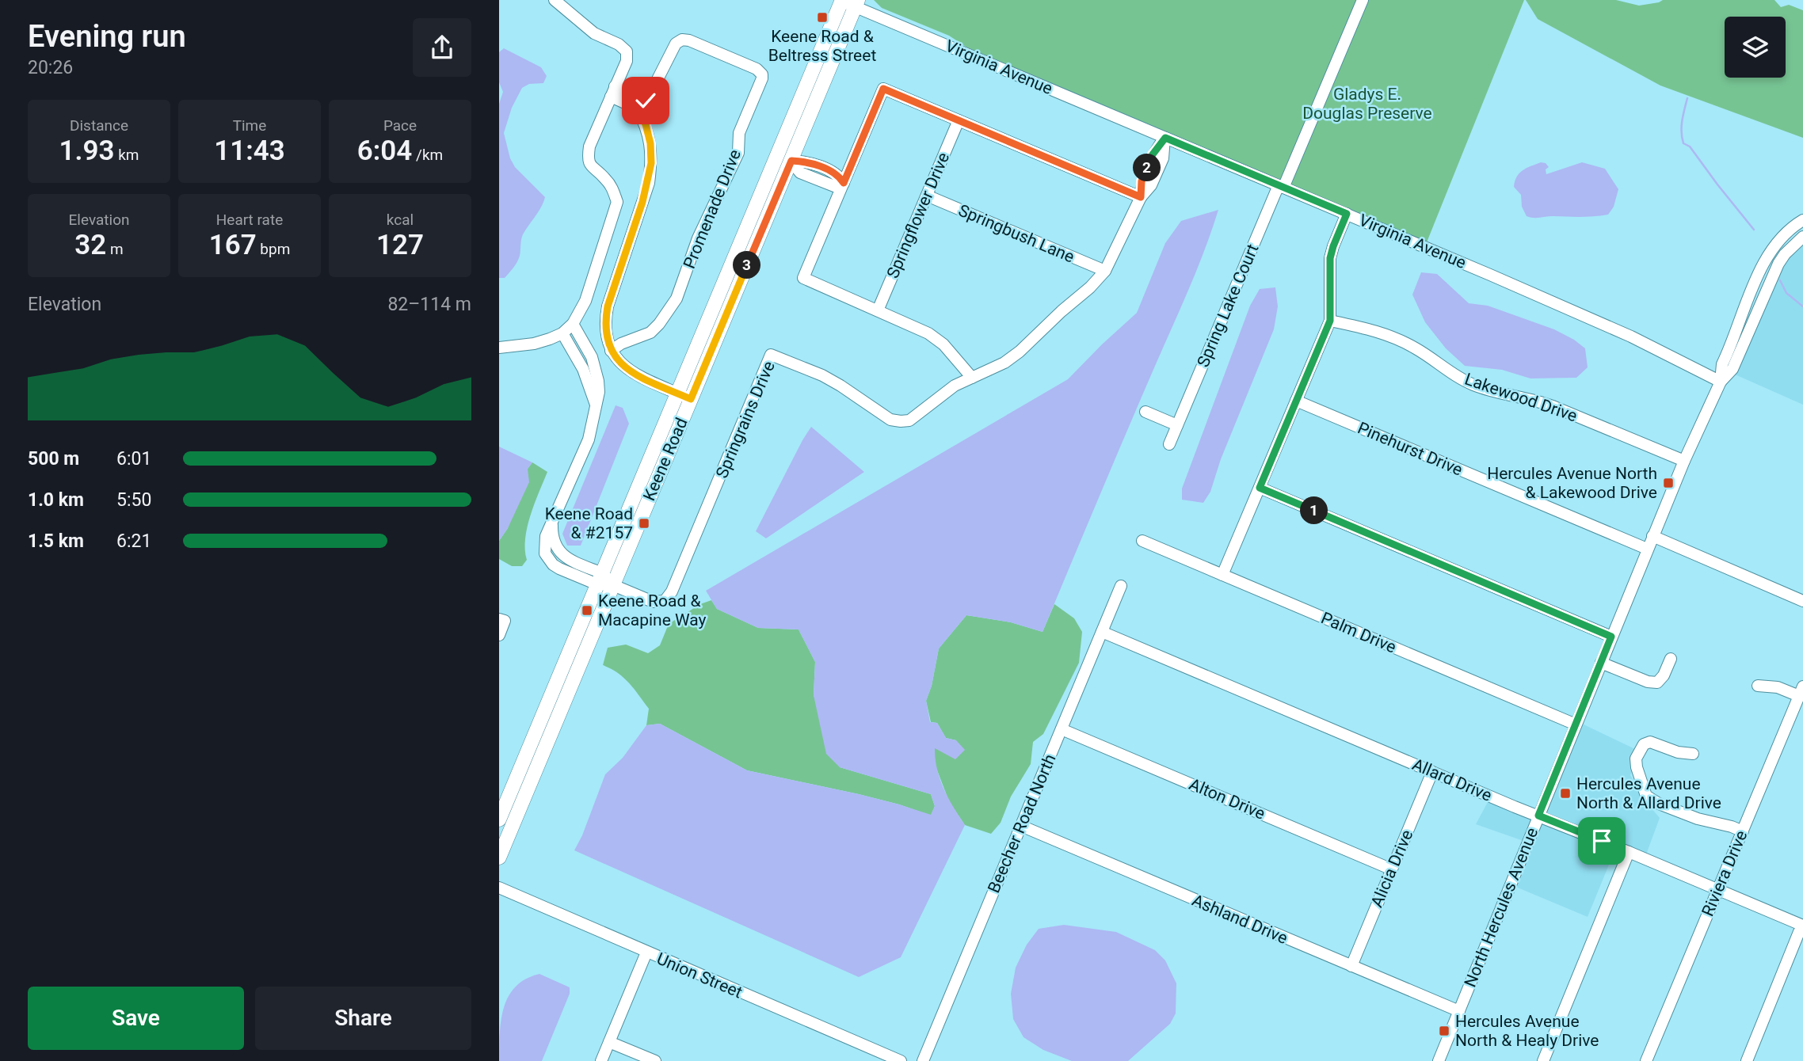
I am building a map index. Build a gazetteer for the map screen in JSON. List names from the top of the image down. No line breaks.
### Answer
{"streets":{"main road":["Keene Road"],"street":["Virginia Avenue","Promenade Drive","Springflower Drive","Springbush Lane","Spring Lake Court","Lakewood Drive","Springrains Drive","Pinehurst Drive","Palm Drive","Allard Drive","Alton Drive","Beecher Road North","Alicia Drive","Riviera Drive","North Hercules Avenue","Ashland Drive","Union Street"]},"crossings":[["Virginia Avenue","Spring Lake Court"],["Virginia Avenue","Springrains Drive"],["Virginia Avenue","Keene Road"],["Virginia Avenue","North Hercules Avenue"],["Springflower Drive","Springbush Lane"],["Springbush Lane","Springrains Drive"],["Lakewood Drive","North Hercules Avenue"],["Springrains Drive","Keene Road"],["Pinehurst Drive","North Hercules Avenue"],["Palm Drive","North Hercules Avenue"],["Allard Drive","Beecher Road North"],["Allard Drive","Alicia Drive"],["Allard Drive","Riviera Drive"],["Allard Drive","North Hercules Avenue"],["Alton Drive","Beecher Road North"],["Alton Drive","Alicia Drive"],["Beecher Road North","Ashland Drive"],["Alicia Drive","Ashland Drive"],["North Hercules Avenue","Ashland Drive"]],"parks":["Gladys E. Douglas Preserve"],"places":{"transit":["Keene Road & Beltress Street","Hercules Avenue North & Lakewood Drive","Keene Road & #2157","Keene Road & Macapine Way","Hercules Avenue North & Allard Drive","Hercules Avenue North & Healy Drive"]},"page":{"heading":["Evening run","20:26"],"stats":[["Distance","1.93 km"],["Time","11:43"],["Pace","6:04 /km"],["Elevation","32 m"],["Heart rate","167 bpm"],["kcal","127"]],"pins":["2","3","1"],"chart":["Elevation","82–114 m"],"list":[{"name":"500 m","note":"6:01"},{"name":"1.0 km","note":"5:50"},{"name":"1.5 km","note":"6:21"}],"buttons":["Save","Share"]}}
